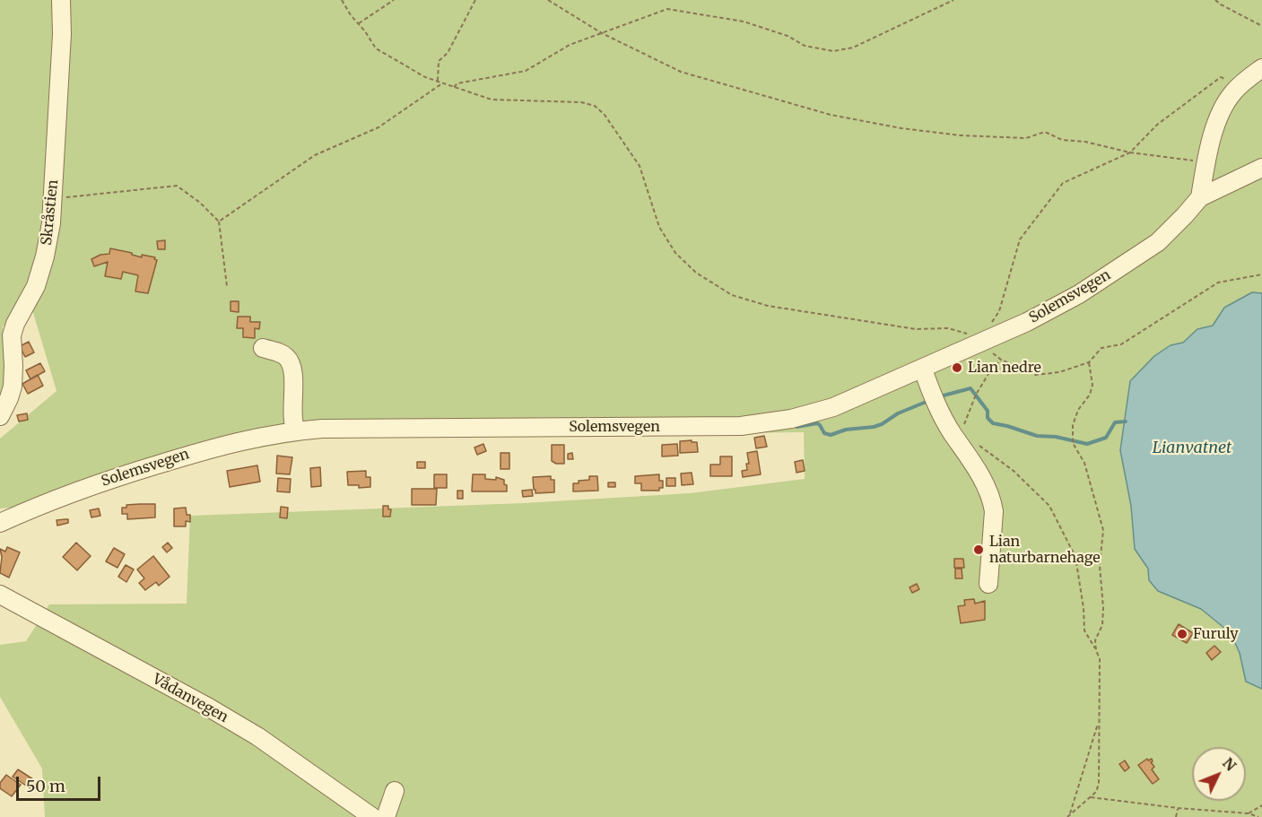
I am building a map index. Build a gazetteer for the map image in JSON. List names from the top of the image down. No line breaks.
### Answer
{"streets":{"street":["Skråstien","Solemsvegen","Vådanvegen"]},"water":["Lianvatnet"],"places":["Lian nedre","Lian naturbarnehage","Furuly"],"scale_bar":"50 m","north":"top right"}
